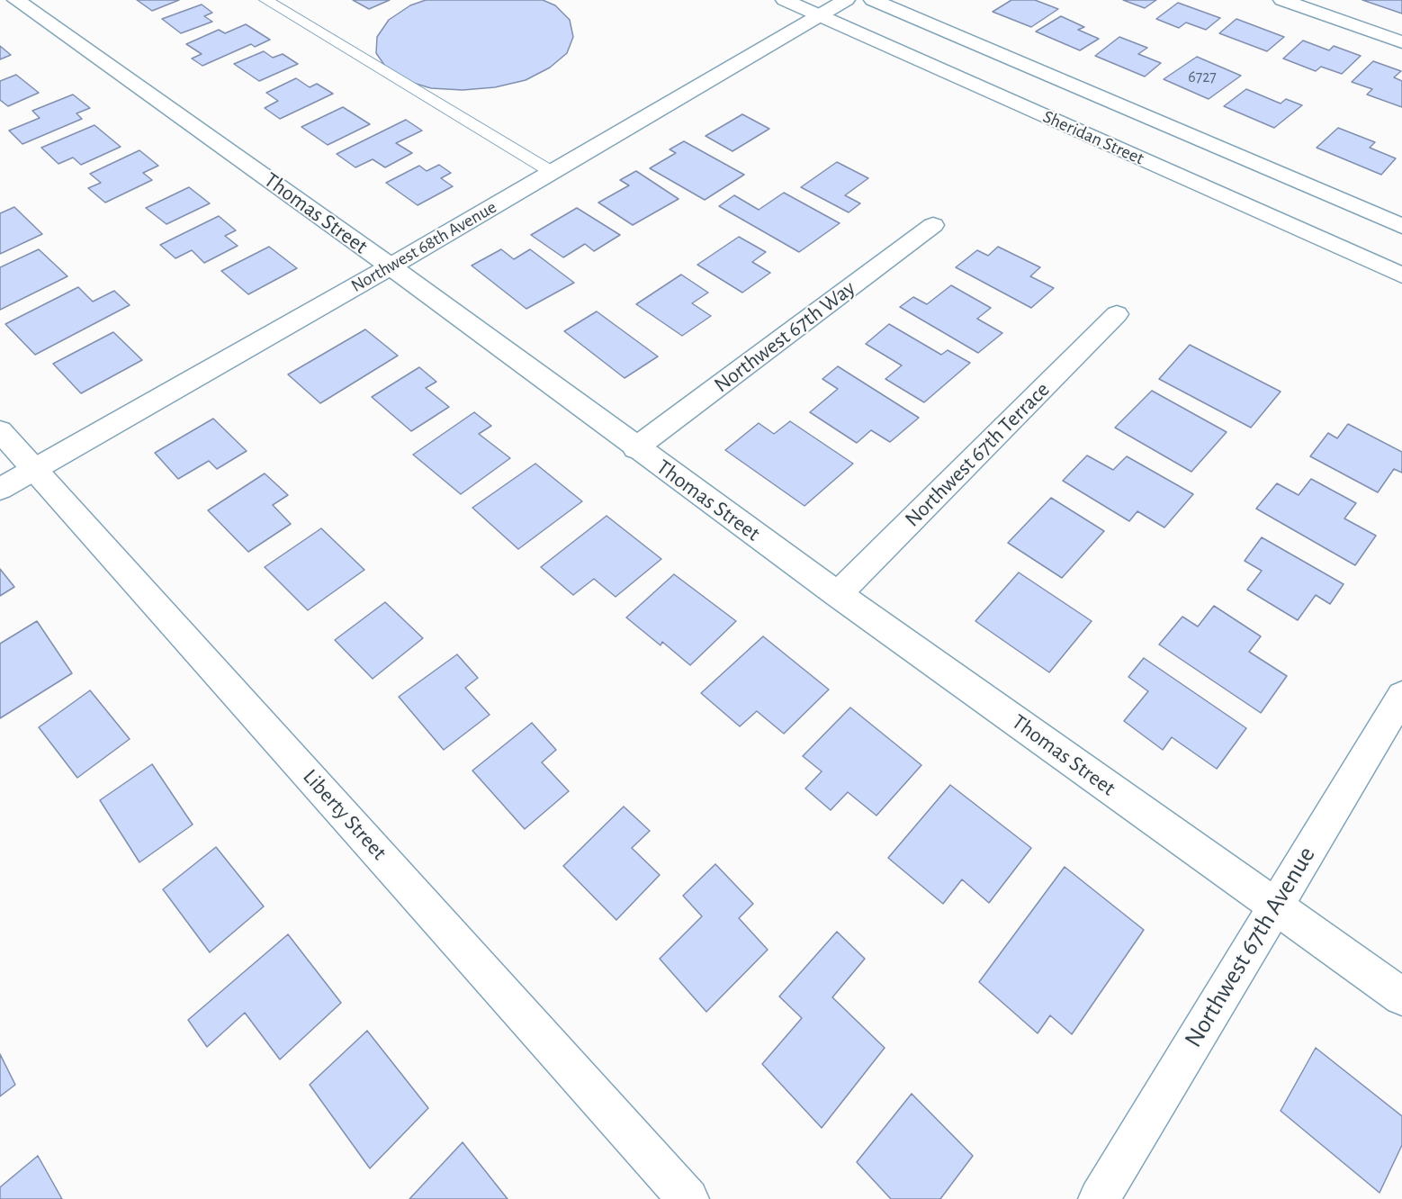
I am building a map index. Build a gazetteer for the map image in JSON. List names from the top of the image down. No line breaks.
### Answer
{"streets":{"street":["Sheridan Street","Thomas Street","Northwest 68th Avenue","Northwest 67th Way","Northwest 67th Terrace","Liberty Street","Northwest 67th Avenue"]},"crossings":[["Sheridan Street","Northwest 68th Avenue"],["Thomas Street","Northwest 68th Avenue"],["Thomas Street","Northwest 67th Way"],["Thomas Street","Northwest 67th Terrace"],["Thomas Street","Northwest 67th Avenue"],["Northwest 68th Avenue","Liberty Street"]],"house_numbers":["6727"]}
